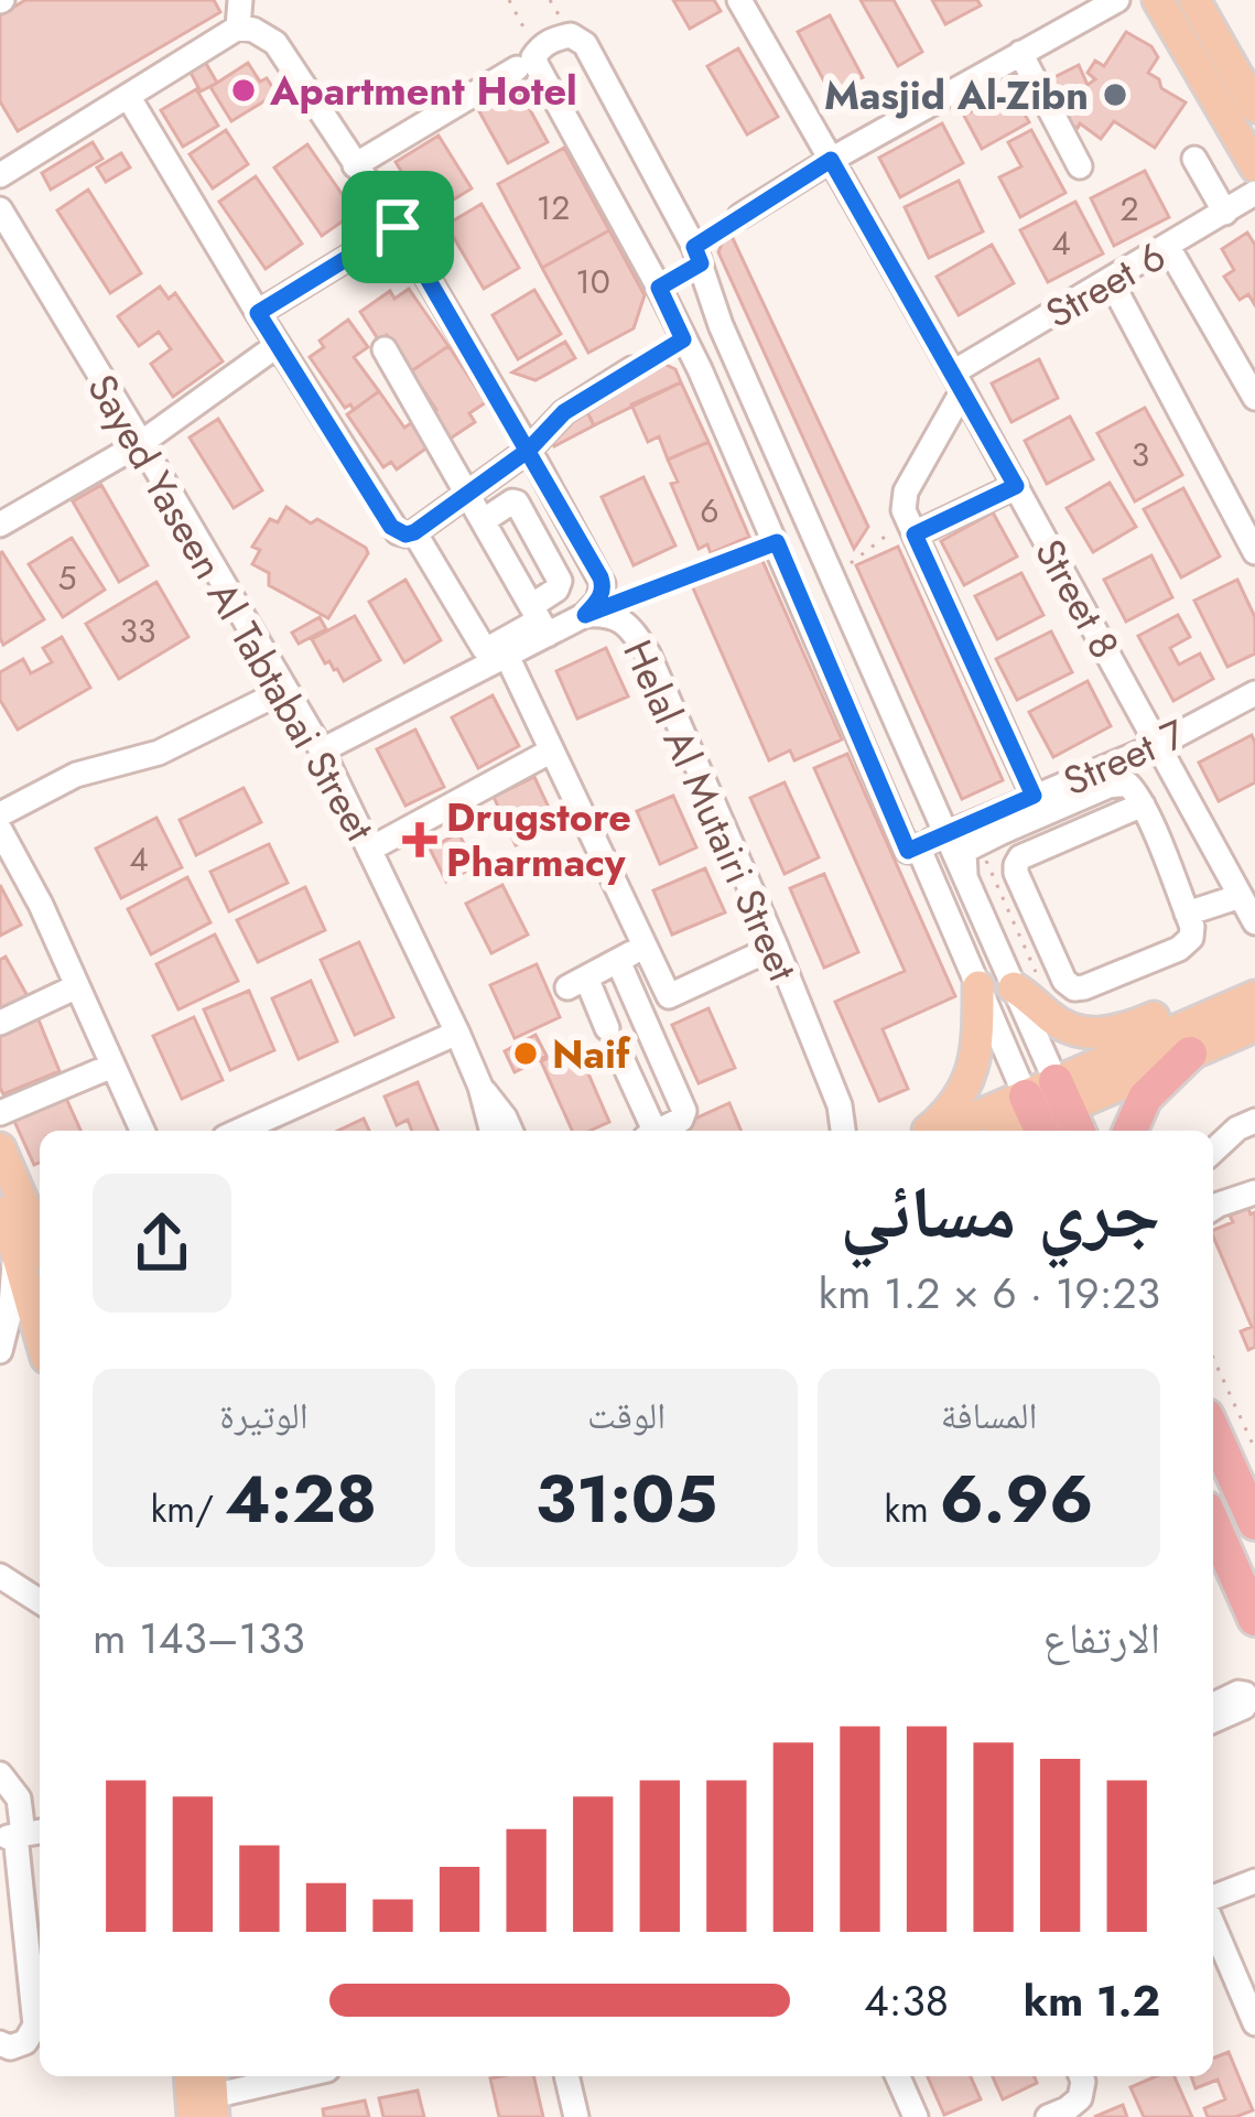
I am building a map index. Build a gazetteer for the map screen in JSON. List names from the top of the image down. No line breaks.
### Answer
{"streets":{"street":["Street 6","Street 8","Sayed Yaseen Al Tabtabai Street","Street 7","Helal Al Mutairi Street"]},"crossings":[["Street 6","Street 8"],["Street 8","Street 7"]],"places":{"other":["Apartment Hotel","Masjid Al-Zibn","Naif"],"health":["Drugstore Pharmacy"]},"house_numbers":["12","2","4","10","3","6","5","33","4"],"page":{"heading":["جري مسائي","19:23 · 6 × 1.2 km"],"stats":[["المسافة","6.96 km"],["الوقت","31:05"],["الوتيرة","4:28 /km"]],"chart":["الارتفاع","133–143 m"],"list":[{"name":"1.2 km","note":"4:38"}]}}
